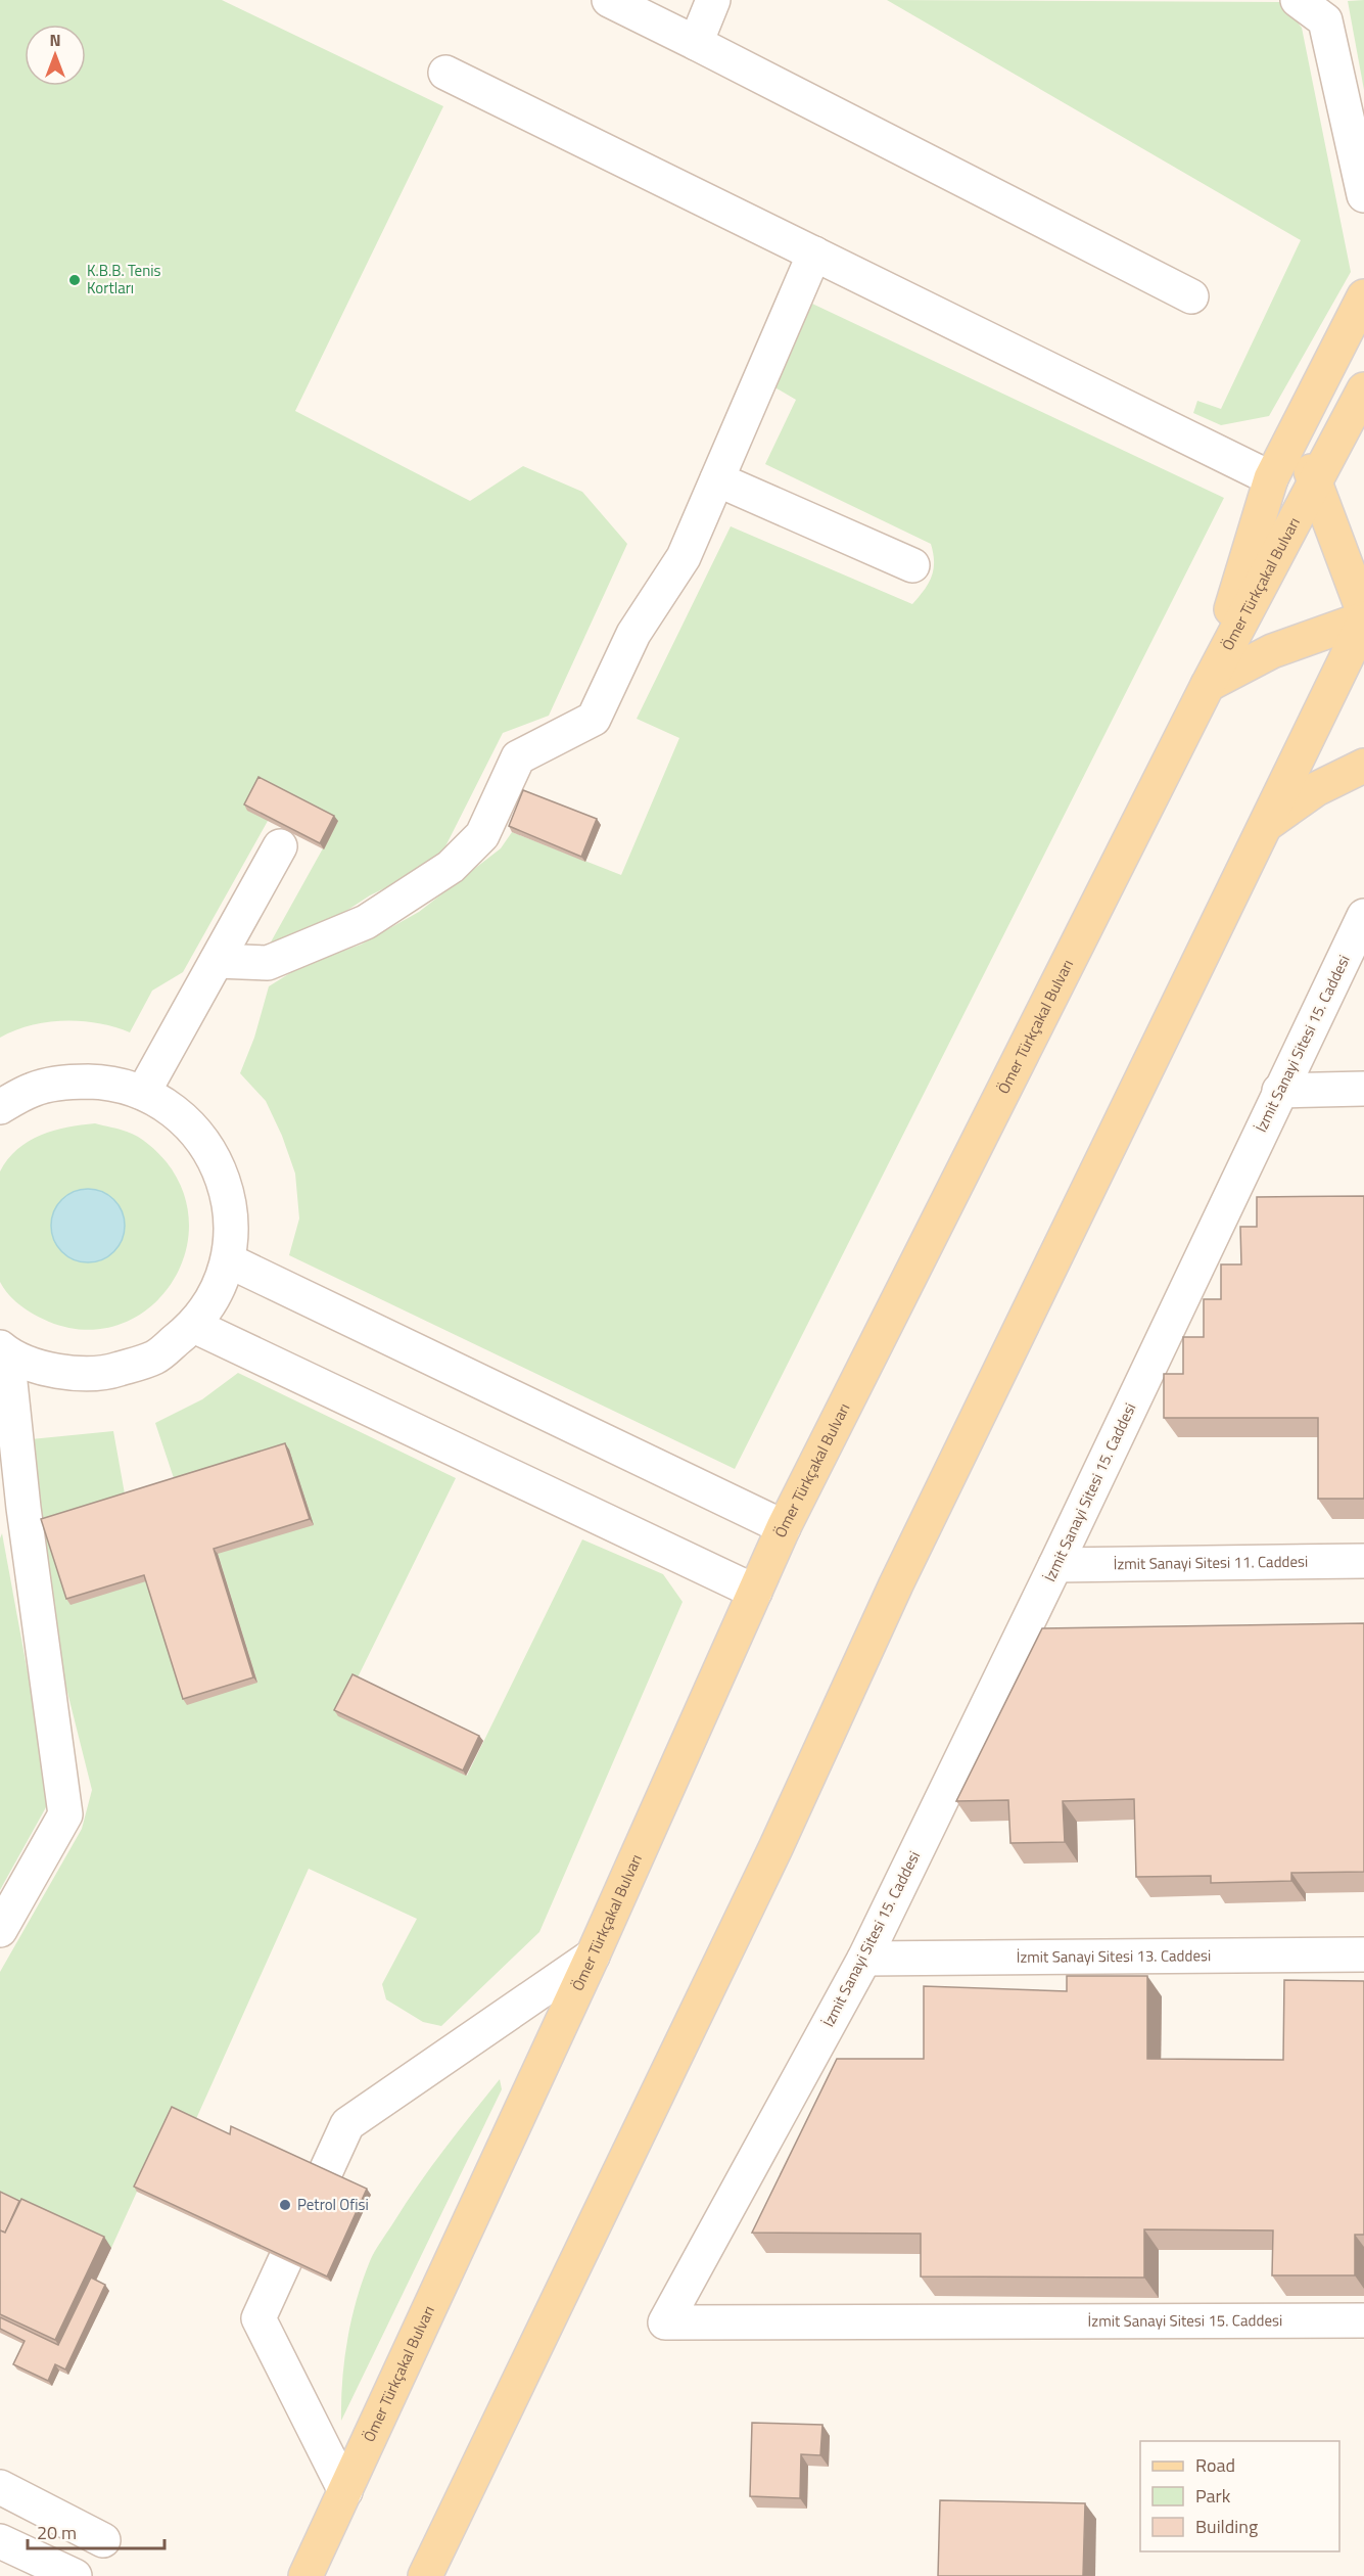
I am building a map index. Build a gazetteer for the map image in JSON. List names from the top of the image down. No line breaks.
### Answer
{"streets":{"main road":["Ömer Türkçakal Bulvarı"],"street":["İzmit Sanayi Sitesi 15. Caddesi","İzmit Sanayi Sitesi 11. Caddesi","İzmit Sanayi Sitesi 13. Caddesi"]},"crossings":[["İzmit Sanayi Sitesi 15. Caddesi","İzmit Sanayi Sitesi 11. Caddesi"],["İzmit Sanayi Sitesi 15. Caddesi","İzmit Sanayi Sitesi 13. Caddesi"]],"places":["K.B.B. Tenis Kortları","Petrol Ofisi"],"legend":["Road","Park","Building"],"scale_bar":"20 m","north":"top"}
